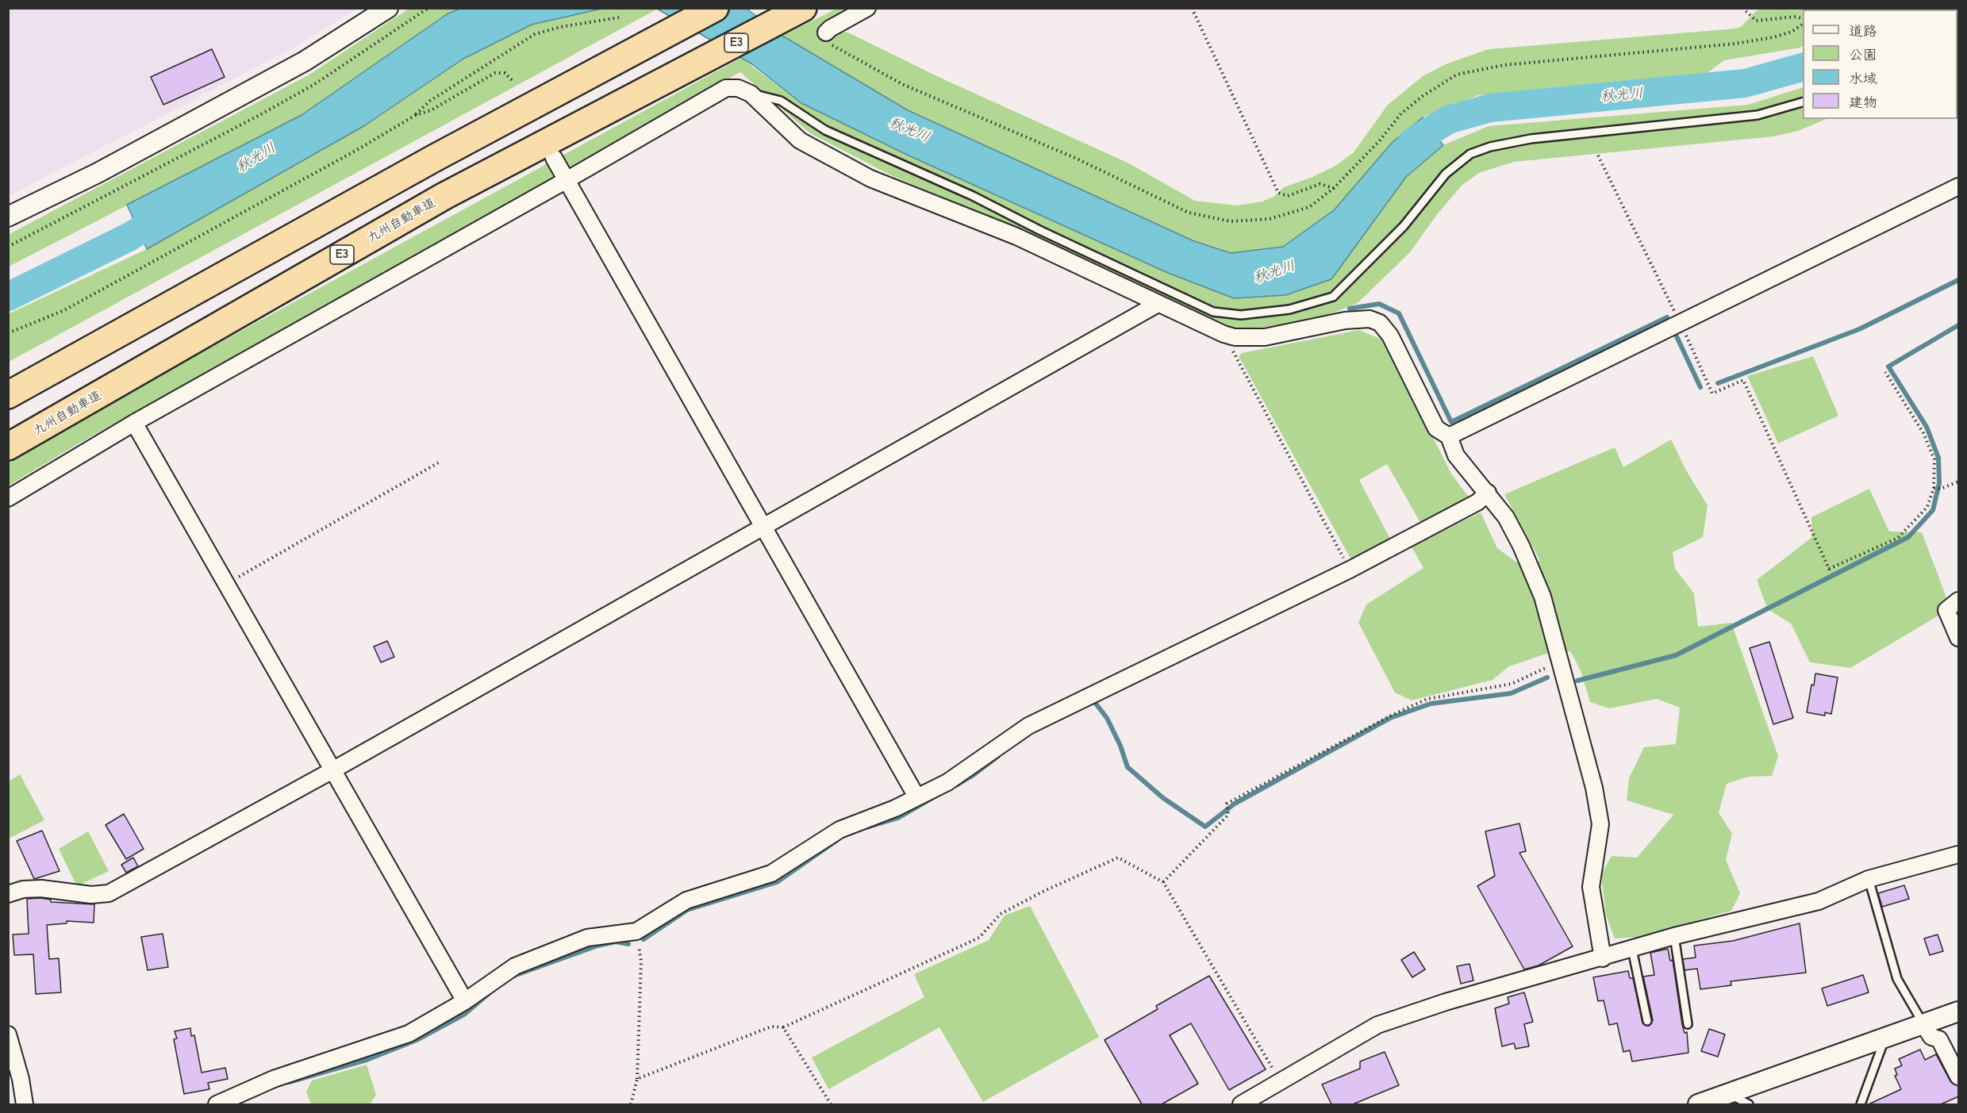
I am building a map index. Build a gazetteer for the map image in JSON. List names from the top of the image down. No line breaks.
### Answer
{"streets":{"highway":["E3","九州自動車道"]},"water":["秋光川"],"legend":["道路","公園","水域","建物"]}
